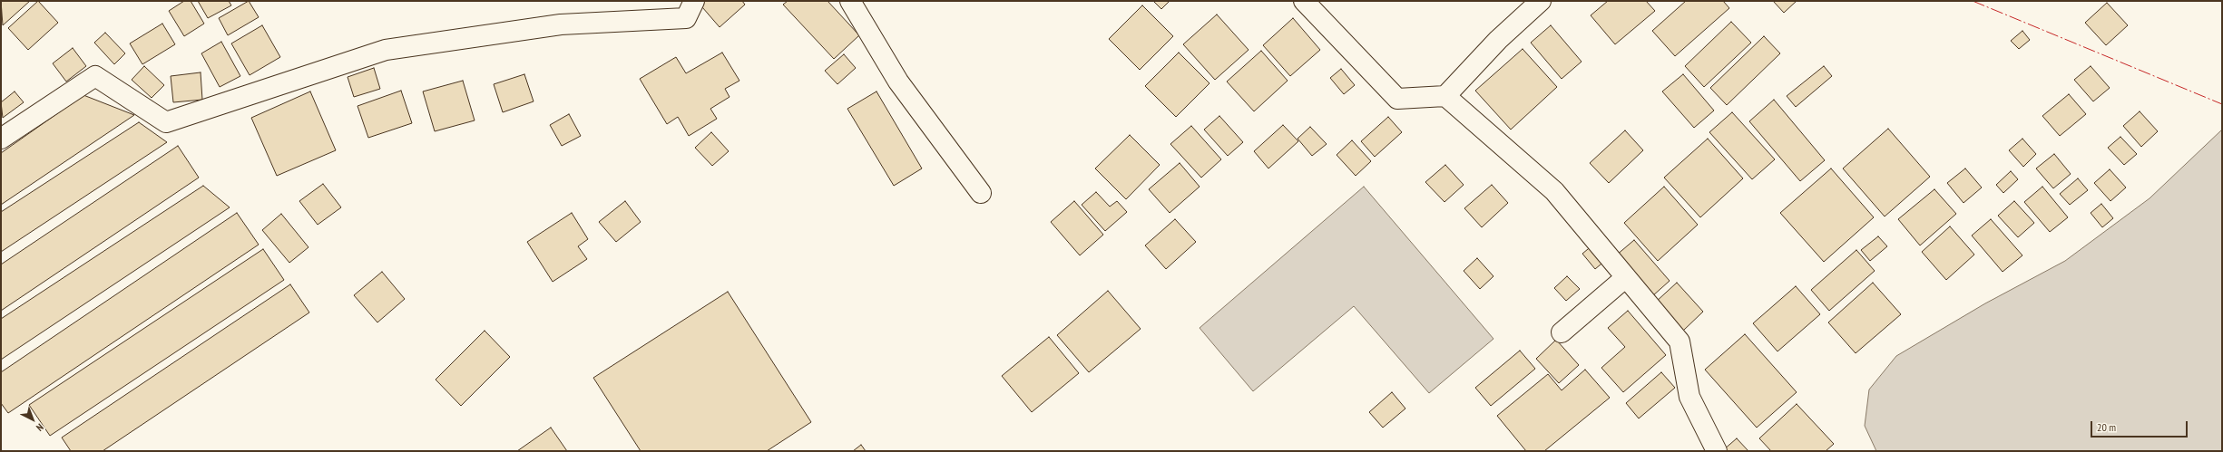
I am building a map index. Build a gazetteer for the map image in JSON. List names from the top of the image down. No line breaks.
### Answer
{"scale_bar":"20 m","north":"bottom right"}
